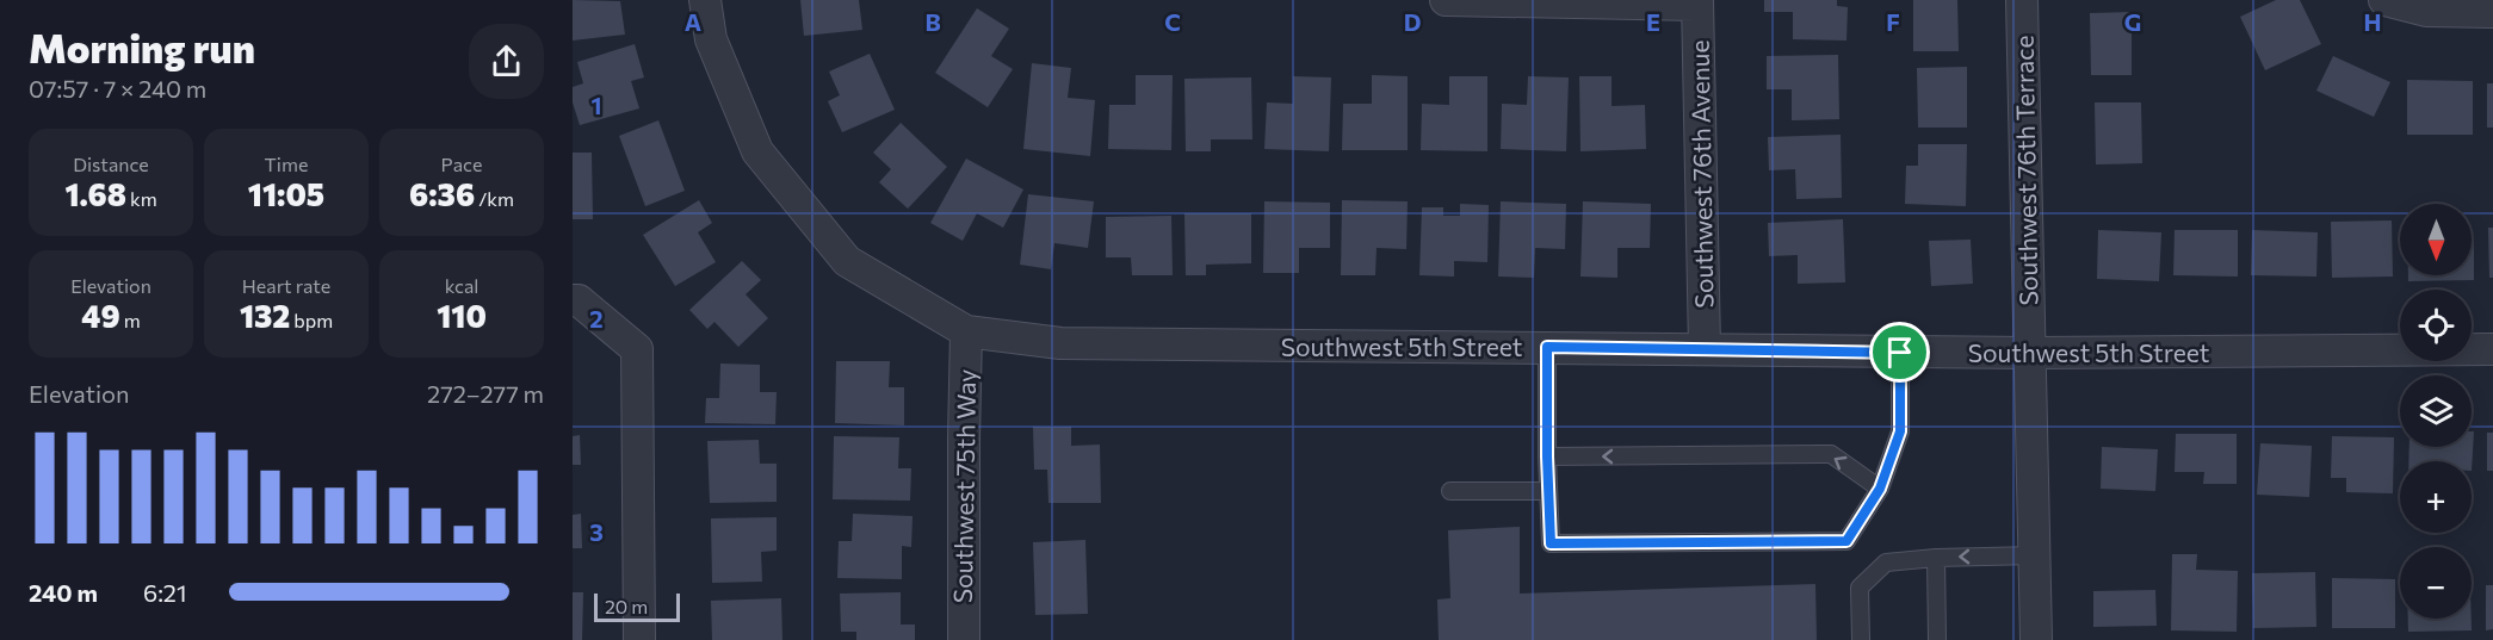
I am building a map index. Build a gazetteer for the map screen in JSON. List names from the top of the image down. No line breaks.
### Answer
{"streets":{"street":["Southwest 76th Terrace","Southwest 76th Avenue","Southwest 5th Street","Southwest 75th Way"]},"crossings":[["Southwest 76th Terrace","Southwest 5th Street"],["Southwest 76th Avenue","Southwest 5th Street"],["Southwest 5th Street","Southwest 75th Way"]],"scale_bar":"20 m","north":"bottom","page":{"heading":["Morning run","07:57 · 7 × 240 m"],"stats":[["Distance","1.68 km"],["Time","11:05"],["Pace","6:36 /km"],["Elevation","49 m"],["Heart rate","132 bpm"],["kcal","110"]],"map_buttons":["+","−"],"chart":["Elevation","272–277 m"],"list":[{"name":"240 m","note":"6:21"}],"scale":"20 m"},"grid":{"columns":["A","B","C","D","E","F","G","H"],"rows":["1","2","3"]}}
